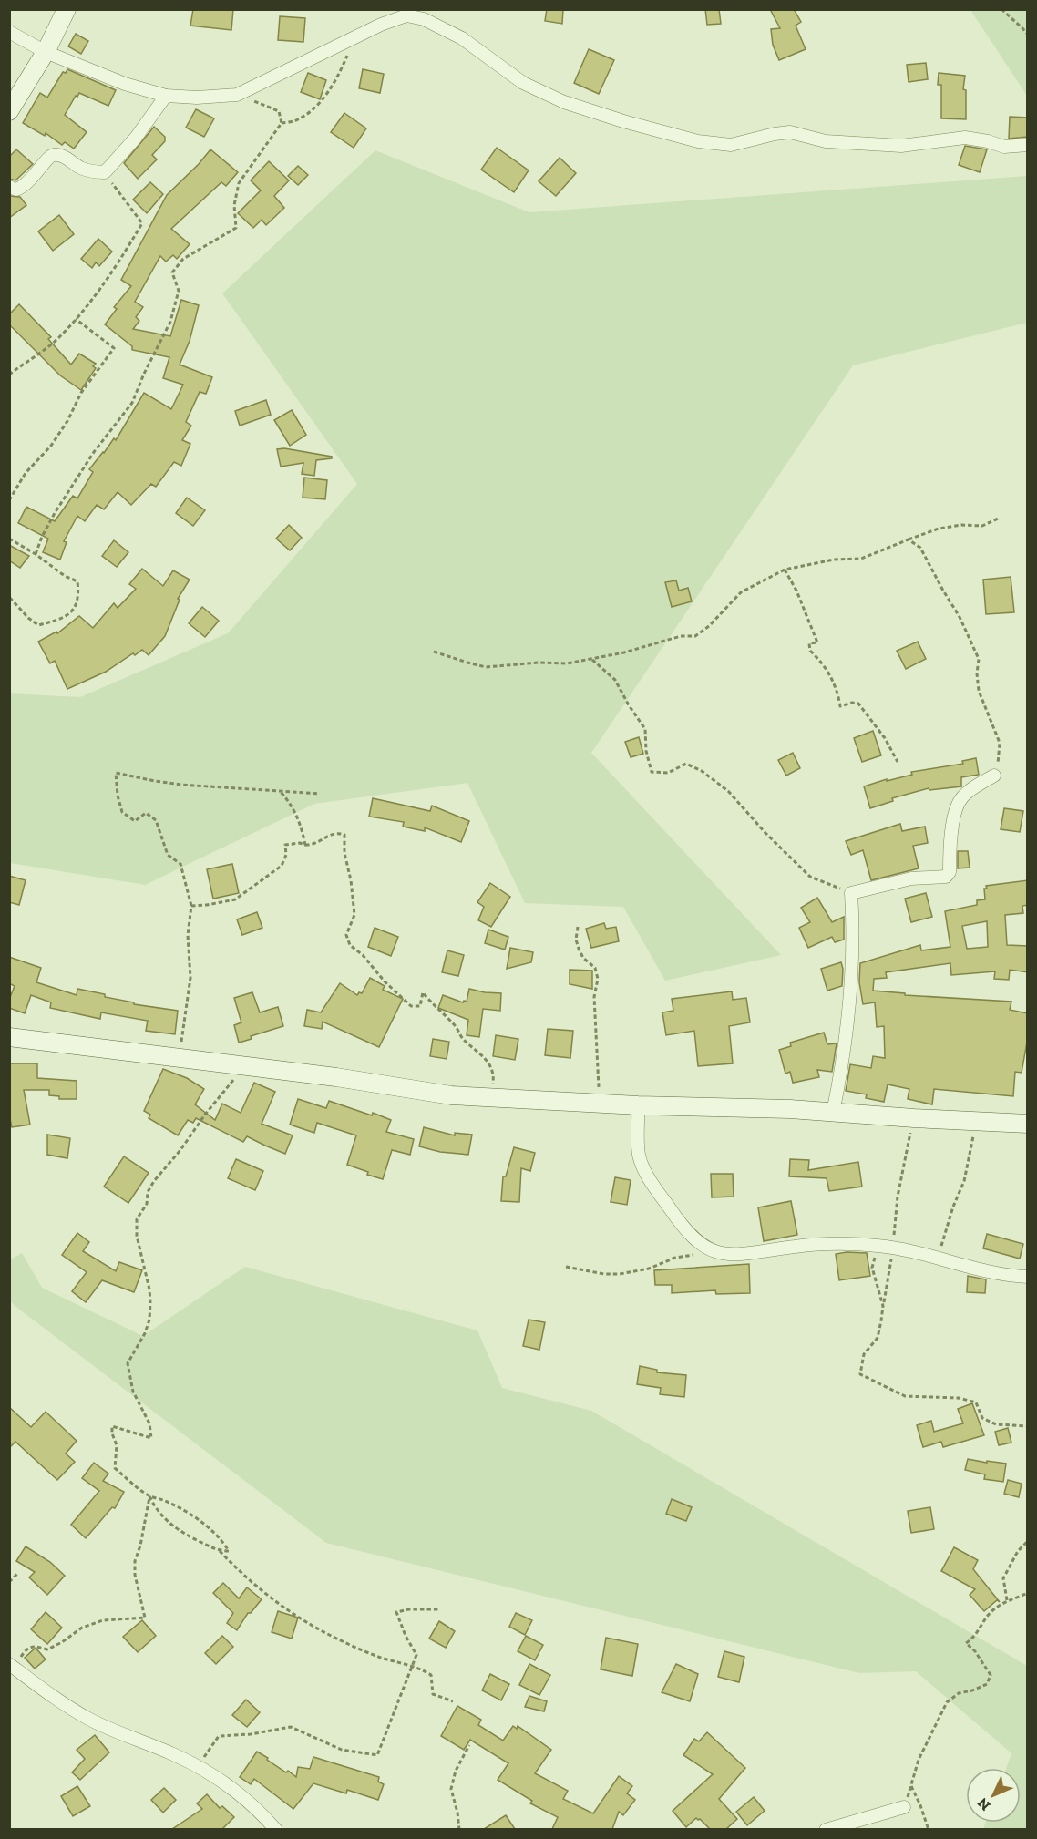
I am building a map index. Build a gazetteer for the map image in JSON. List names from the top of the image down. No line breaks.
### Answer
{"north":"bottom left"}
